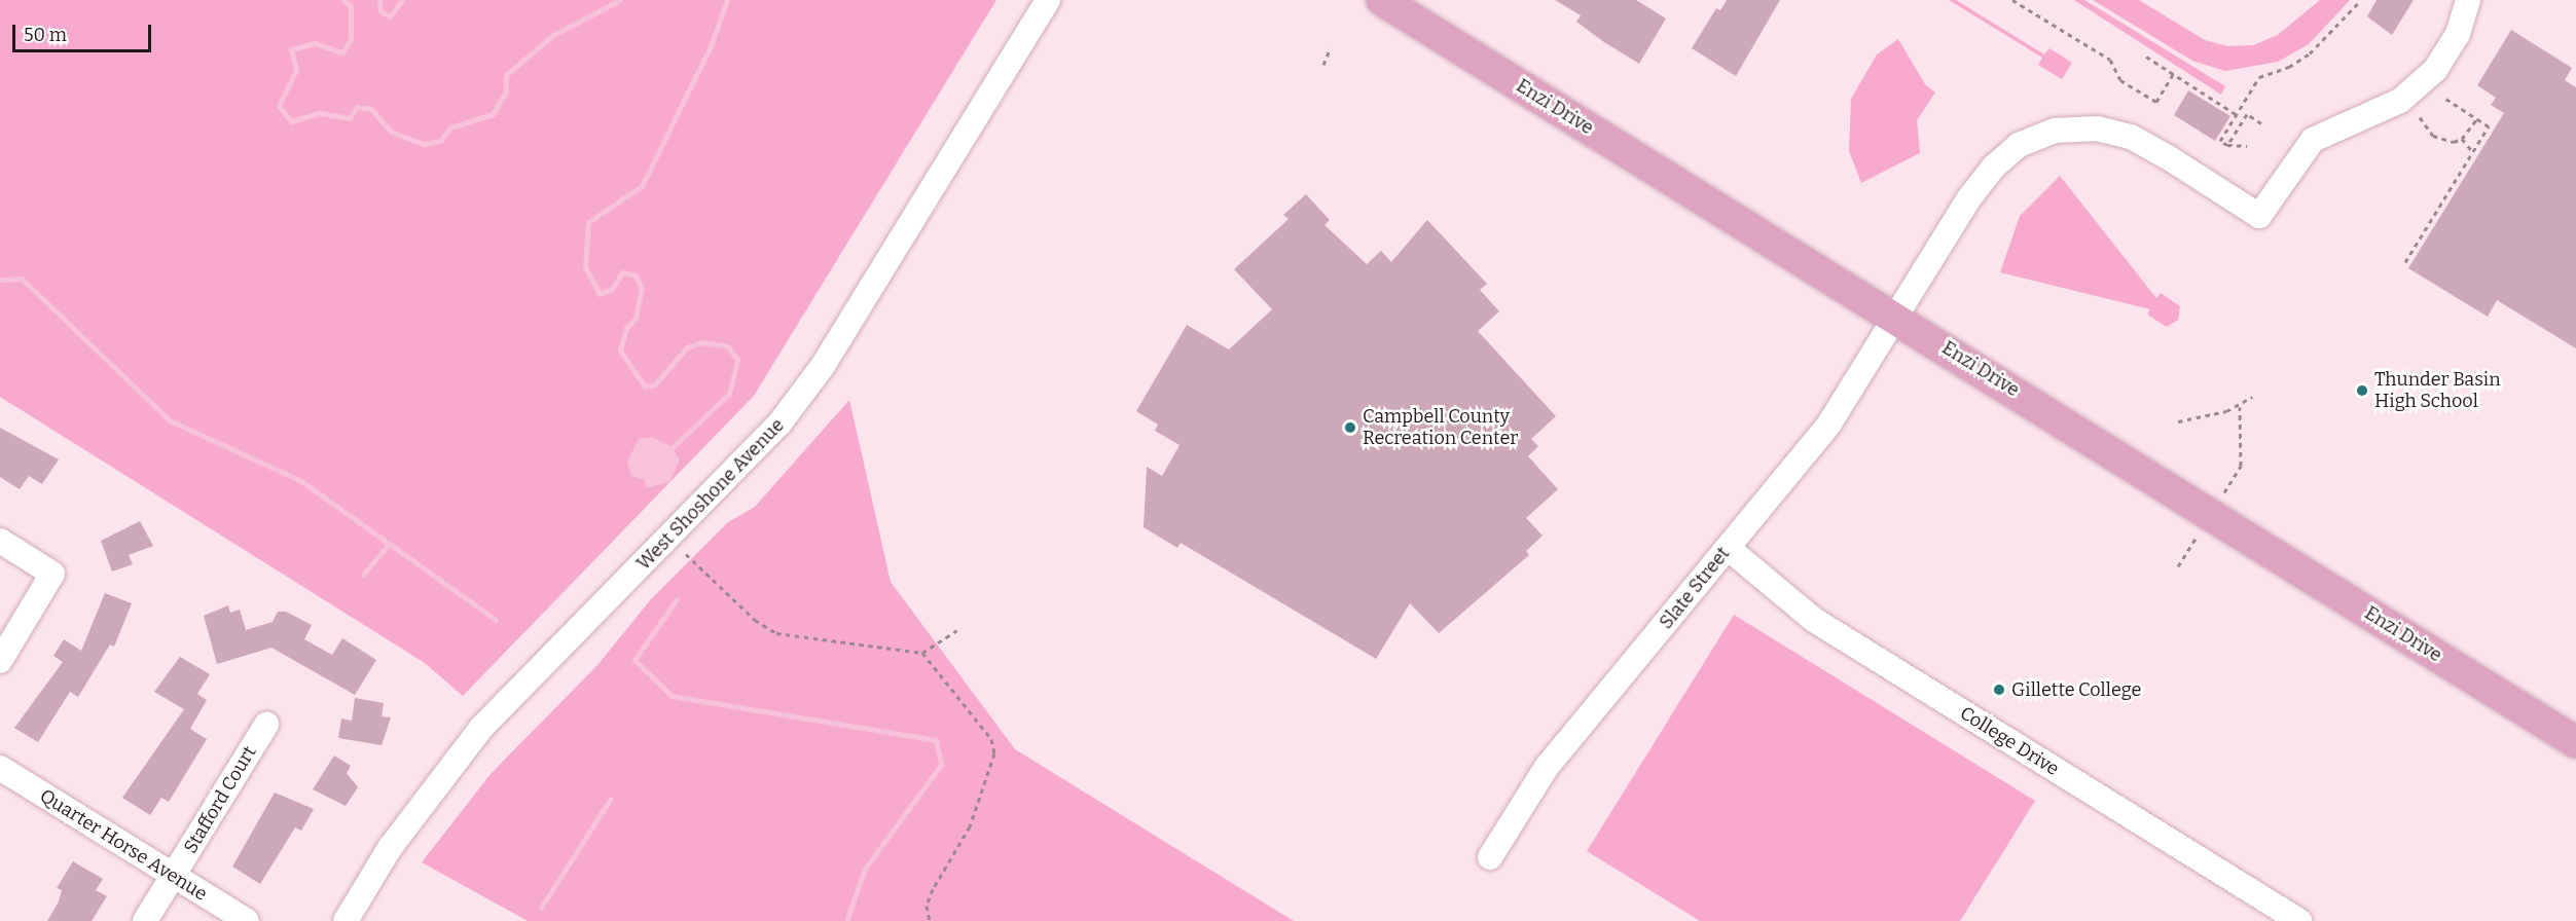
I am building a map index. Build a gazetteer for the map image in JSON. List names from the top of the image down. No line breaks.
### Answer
{"streets":{"main road":["Enzi Drive"],"street":["West Shoshone Avenue","Slate Street","College Drive","Stafford Court","Quarter Horse Avenue"]},"crossings":[["Enzi Drive","Slate Street"],["Slate Street","College Drive"],["Stafford Court","Quarter Horse Avenue"]],"places":["Thunder Basin High School","Campbell County Recreation Center","Gillette College"],"scale_bar":"50 m"}
